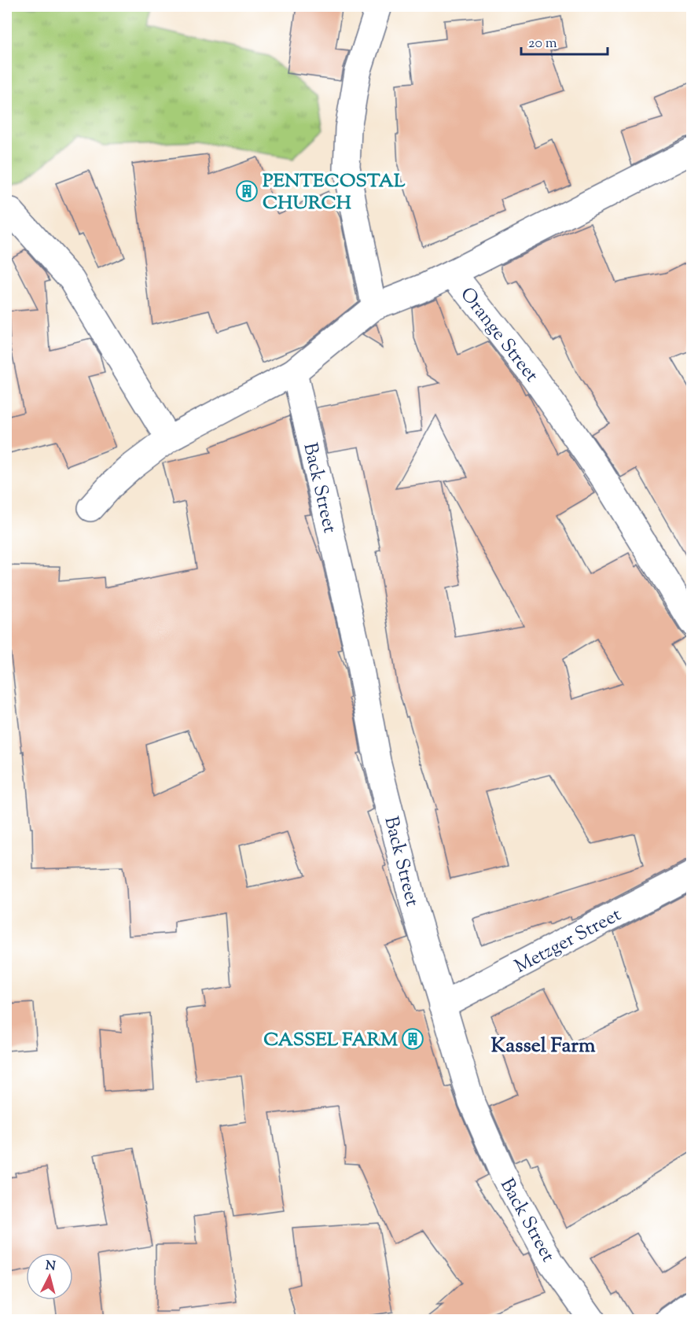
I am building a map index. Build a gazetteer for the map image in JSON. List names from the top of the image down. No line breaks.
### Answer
{"streets":{"street":["Orange Street","Back Street","Metzger Street"]},"crossings":[["Back Street","Metzger Street"]],"districts":["Kassel Farm"],"places":{"building":["PENTECOSTAL CHURCH","CASSEL FARM"]},"scale_bar":"20 m","north":"top"}
